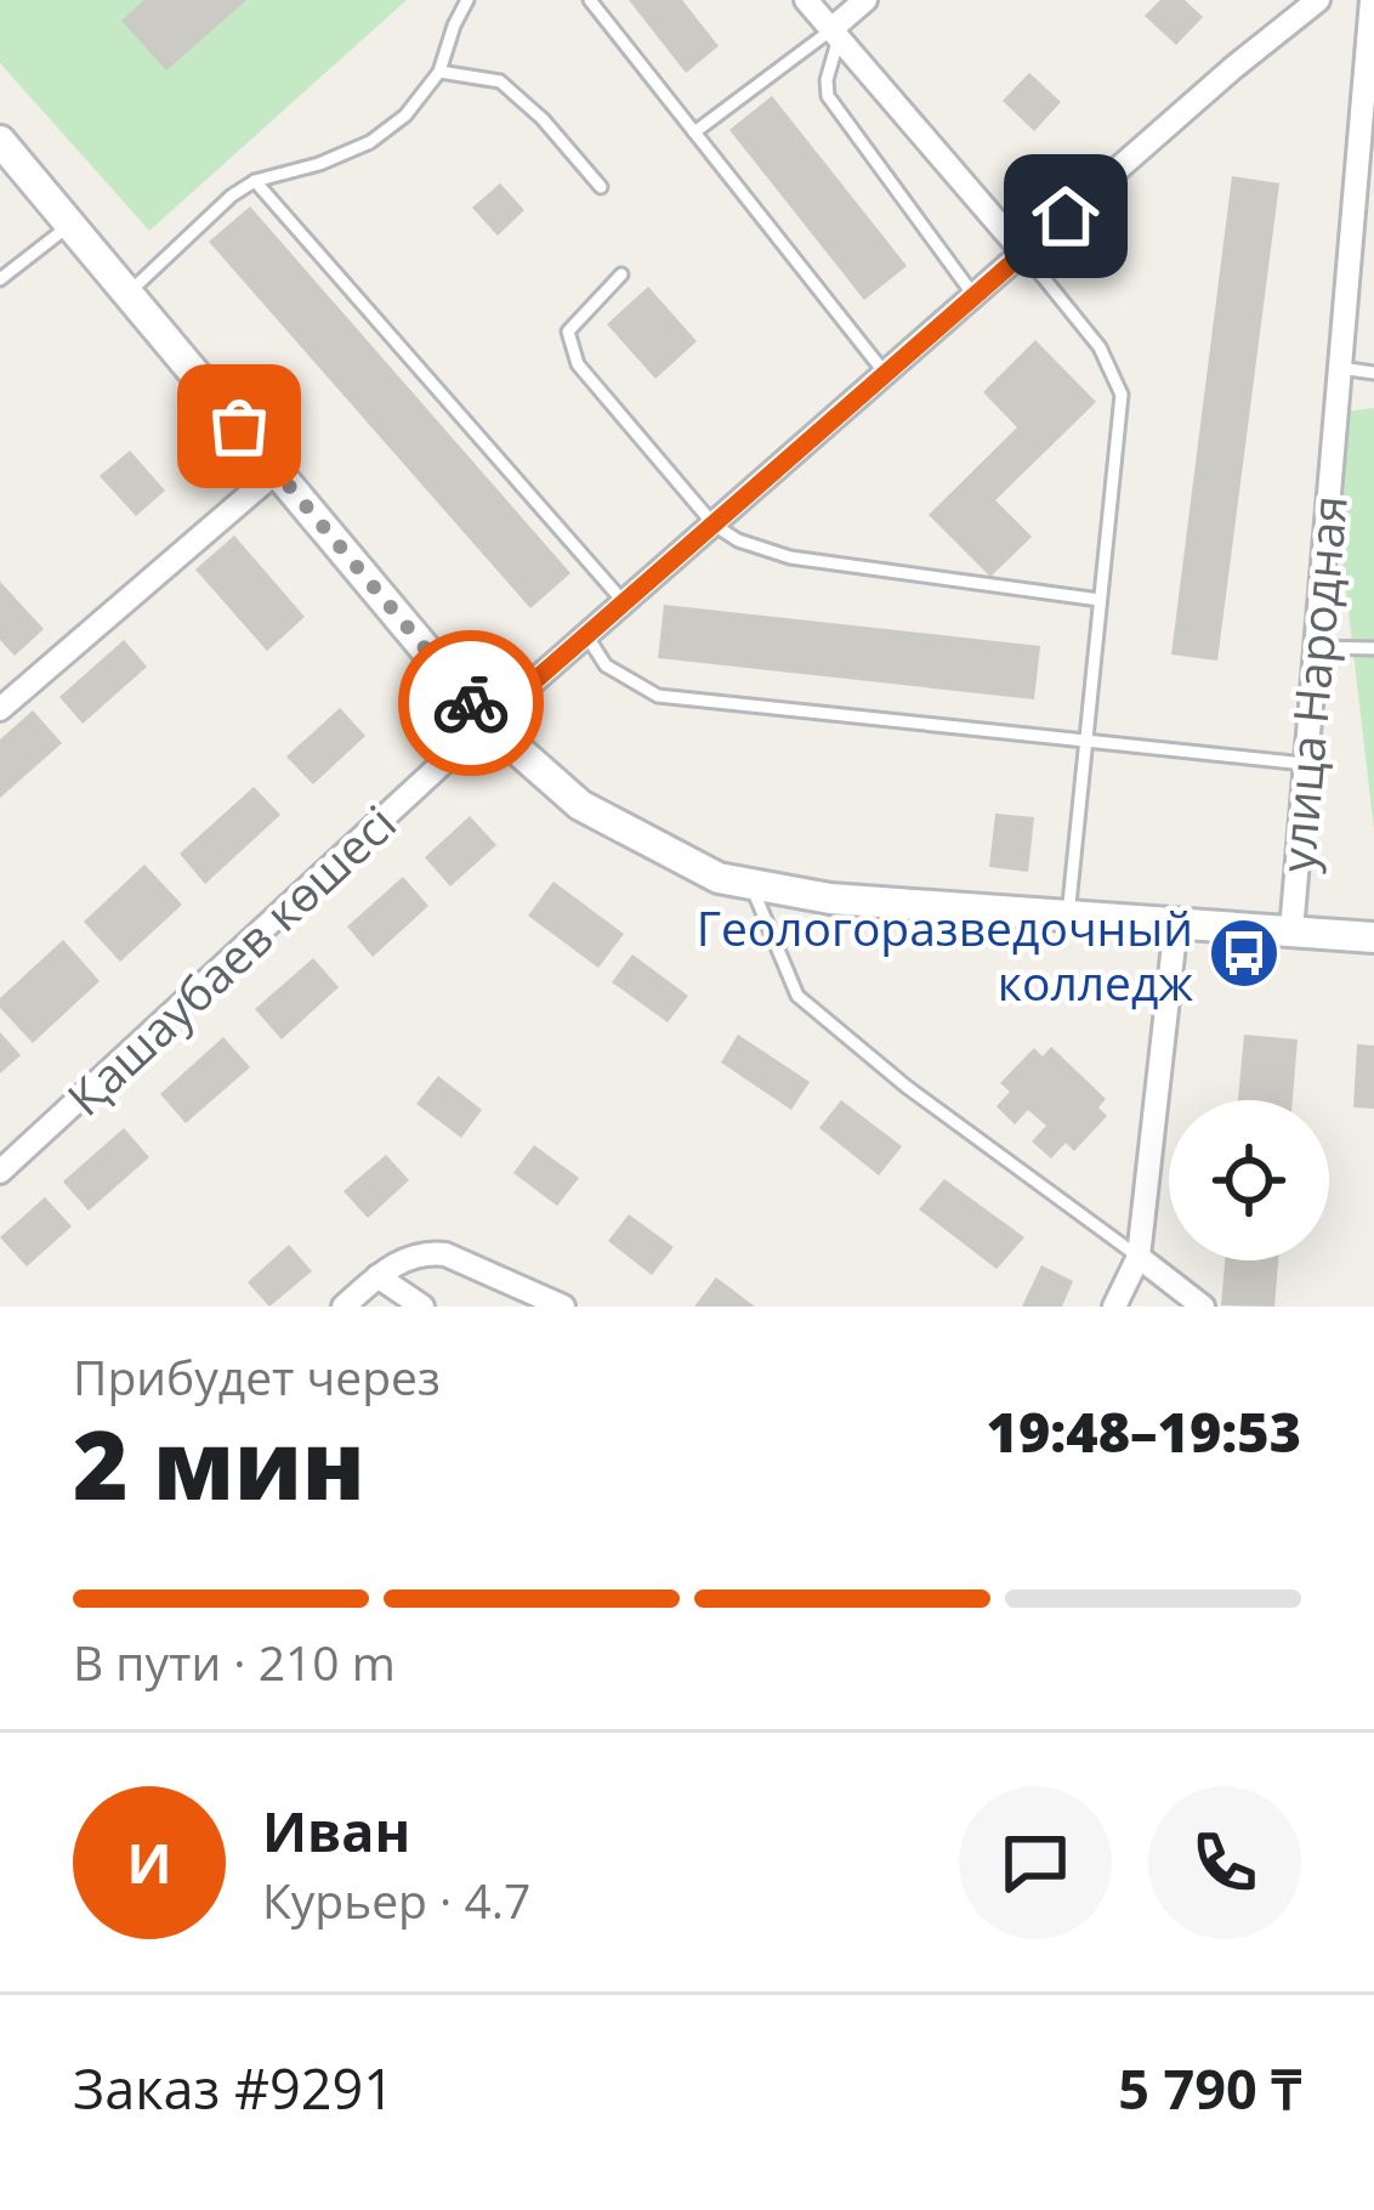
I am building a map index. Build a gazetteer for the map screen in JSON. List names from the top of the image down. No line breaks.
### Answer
{"streets":{"street":["улица Народная","Қашаубаев көшесі"]},"places":{"bus stop":["Геологоразведочный колледж"]},"page":{"heading":["2 мин","Прибудет через","19:48–19:53"],"panel":["Иван","Курьер · 4.7","Заказ #9291","5 790 ₸"],"bar":"В пути · 210 m","round":"И"}}
